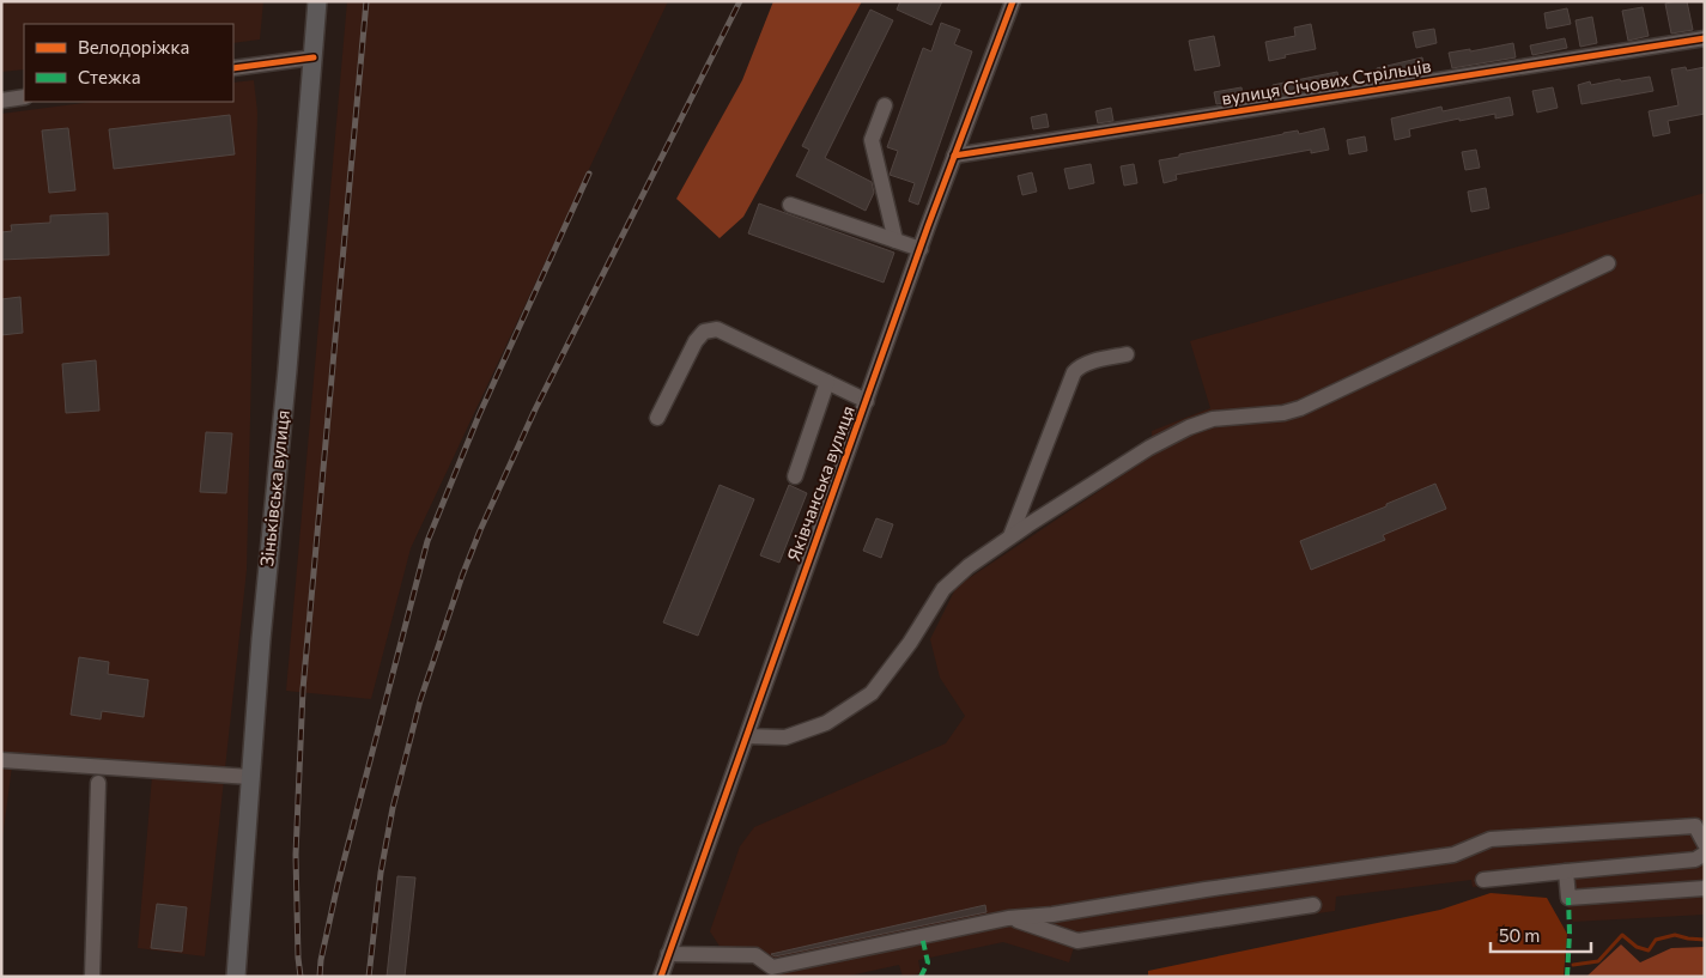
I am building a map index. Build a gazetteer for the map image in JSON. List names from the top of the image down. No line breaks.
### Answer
{"streets":{"main road":["Зіньківська вулиця"],"street":["вулиця Січових Стрільців","Яківчанська вулиця"]},"crossings":[["вулиця Січових Стрільців","Яківчанська вулиця"]],"legend":["Велодоріжка","Стежка"],"scale_bar":"50 m"}
